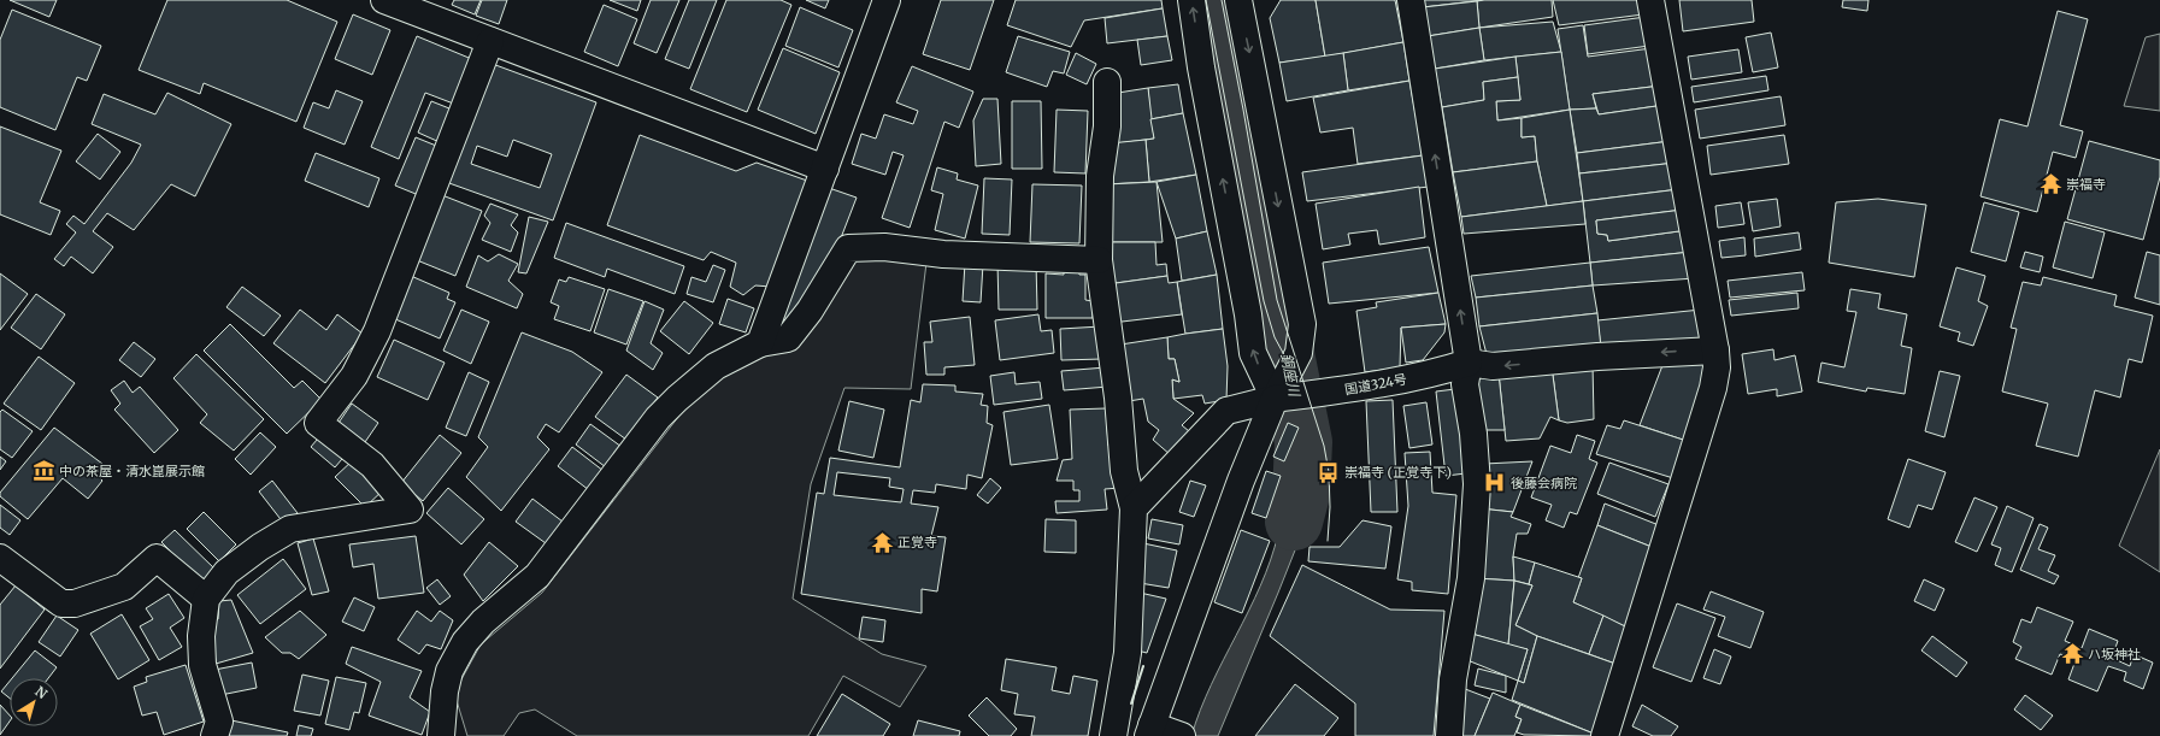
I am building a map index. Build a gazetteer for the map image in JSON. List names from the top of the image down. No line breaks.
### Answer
{"streets":{"main road":["国道324号"]},"water":["銅座川"],"places":{"temple":["崇福寺","正覚寺","ハ坂神社"],"museum":["中の茶屋・清水崑展示館"],"bus stop":["崇福寺 (正覚寺下)"],"hospital":["後藤会病院"]},"north":"top right"}
